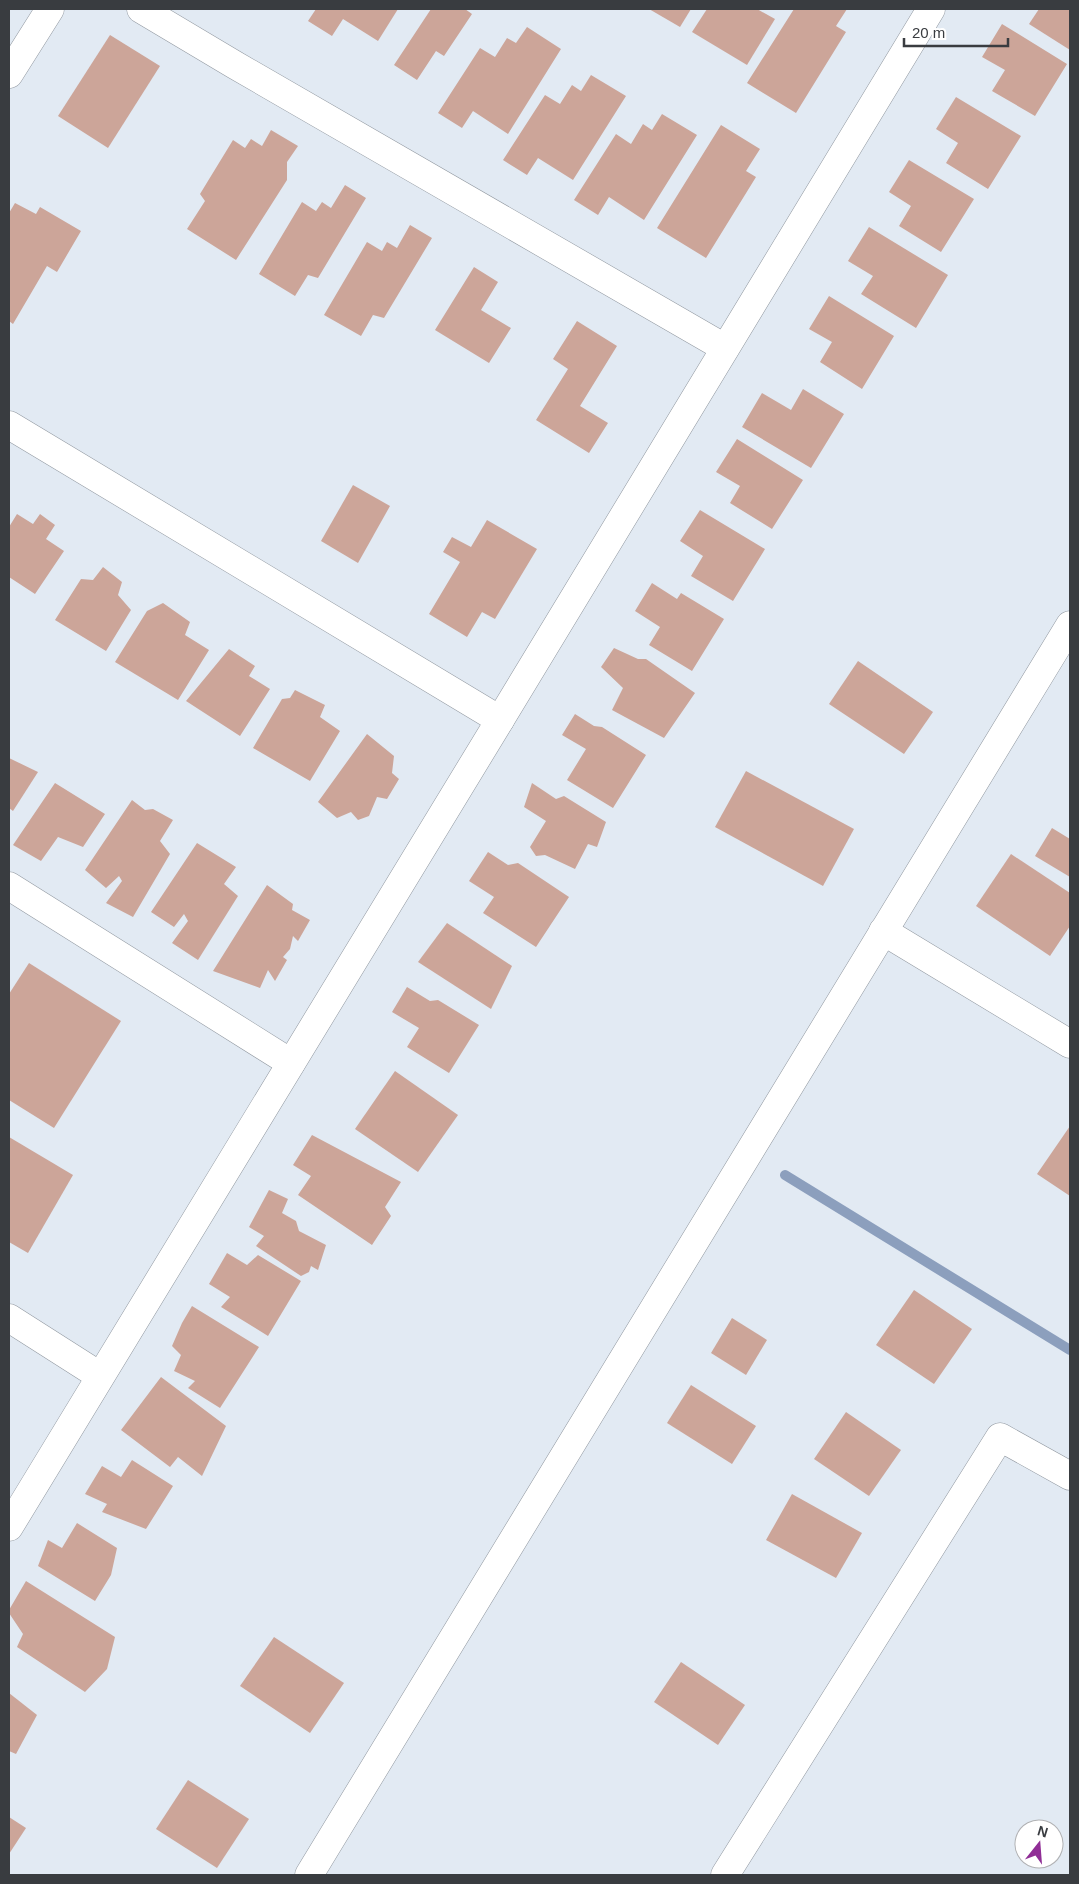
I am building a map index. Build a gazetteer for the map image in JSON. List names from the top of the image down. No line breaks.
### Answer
{"scale_bar":"20 m","north":"top"}
